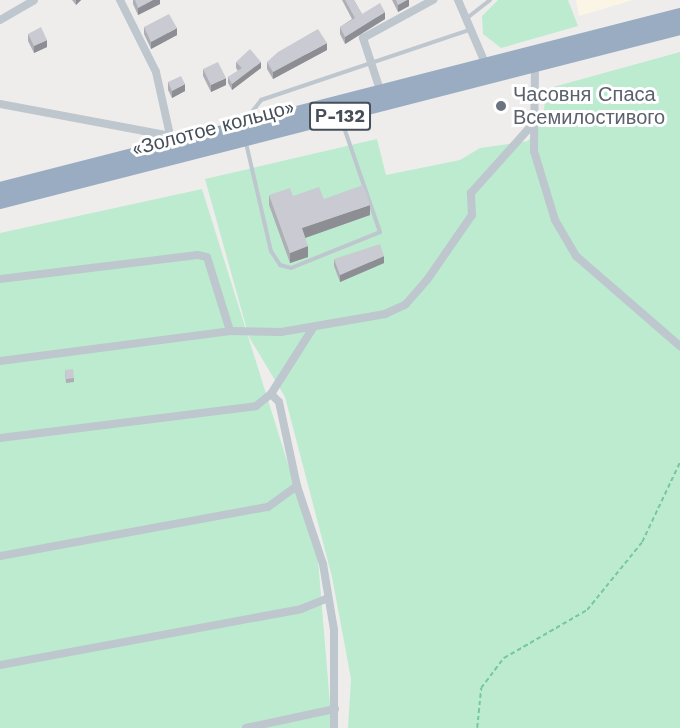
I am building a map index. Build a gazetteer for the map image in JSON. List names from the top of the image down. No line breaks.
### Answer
{"streets":{"highway":["Р-132","«Золотое кольцо»"]},"places":["Часовня Спаса Всемилостивого"]}
